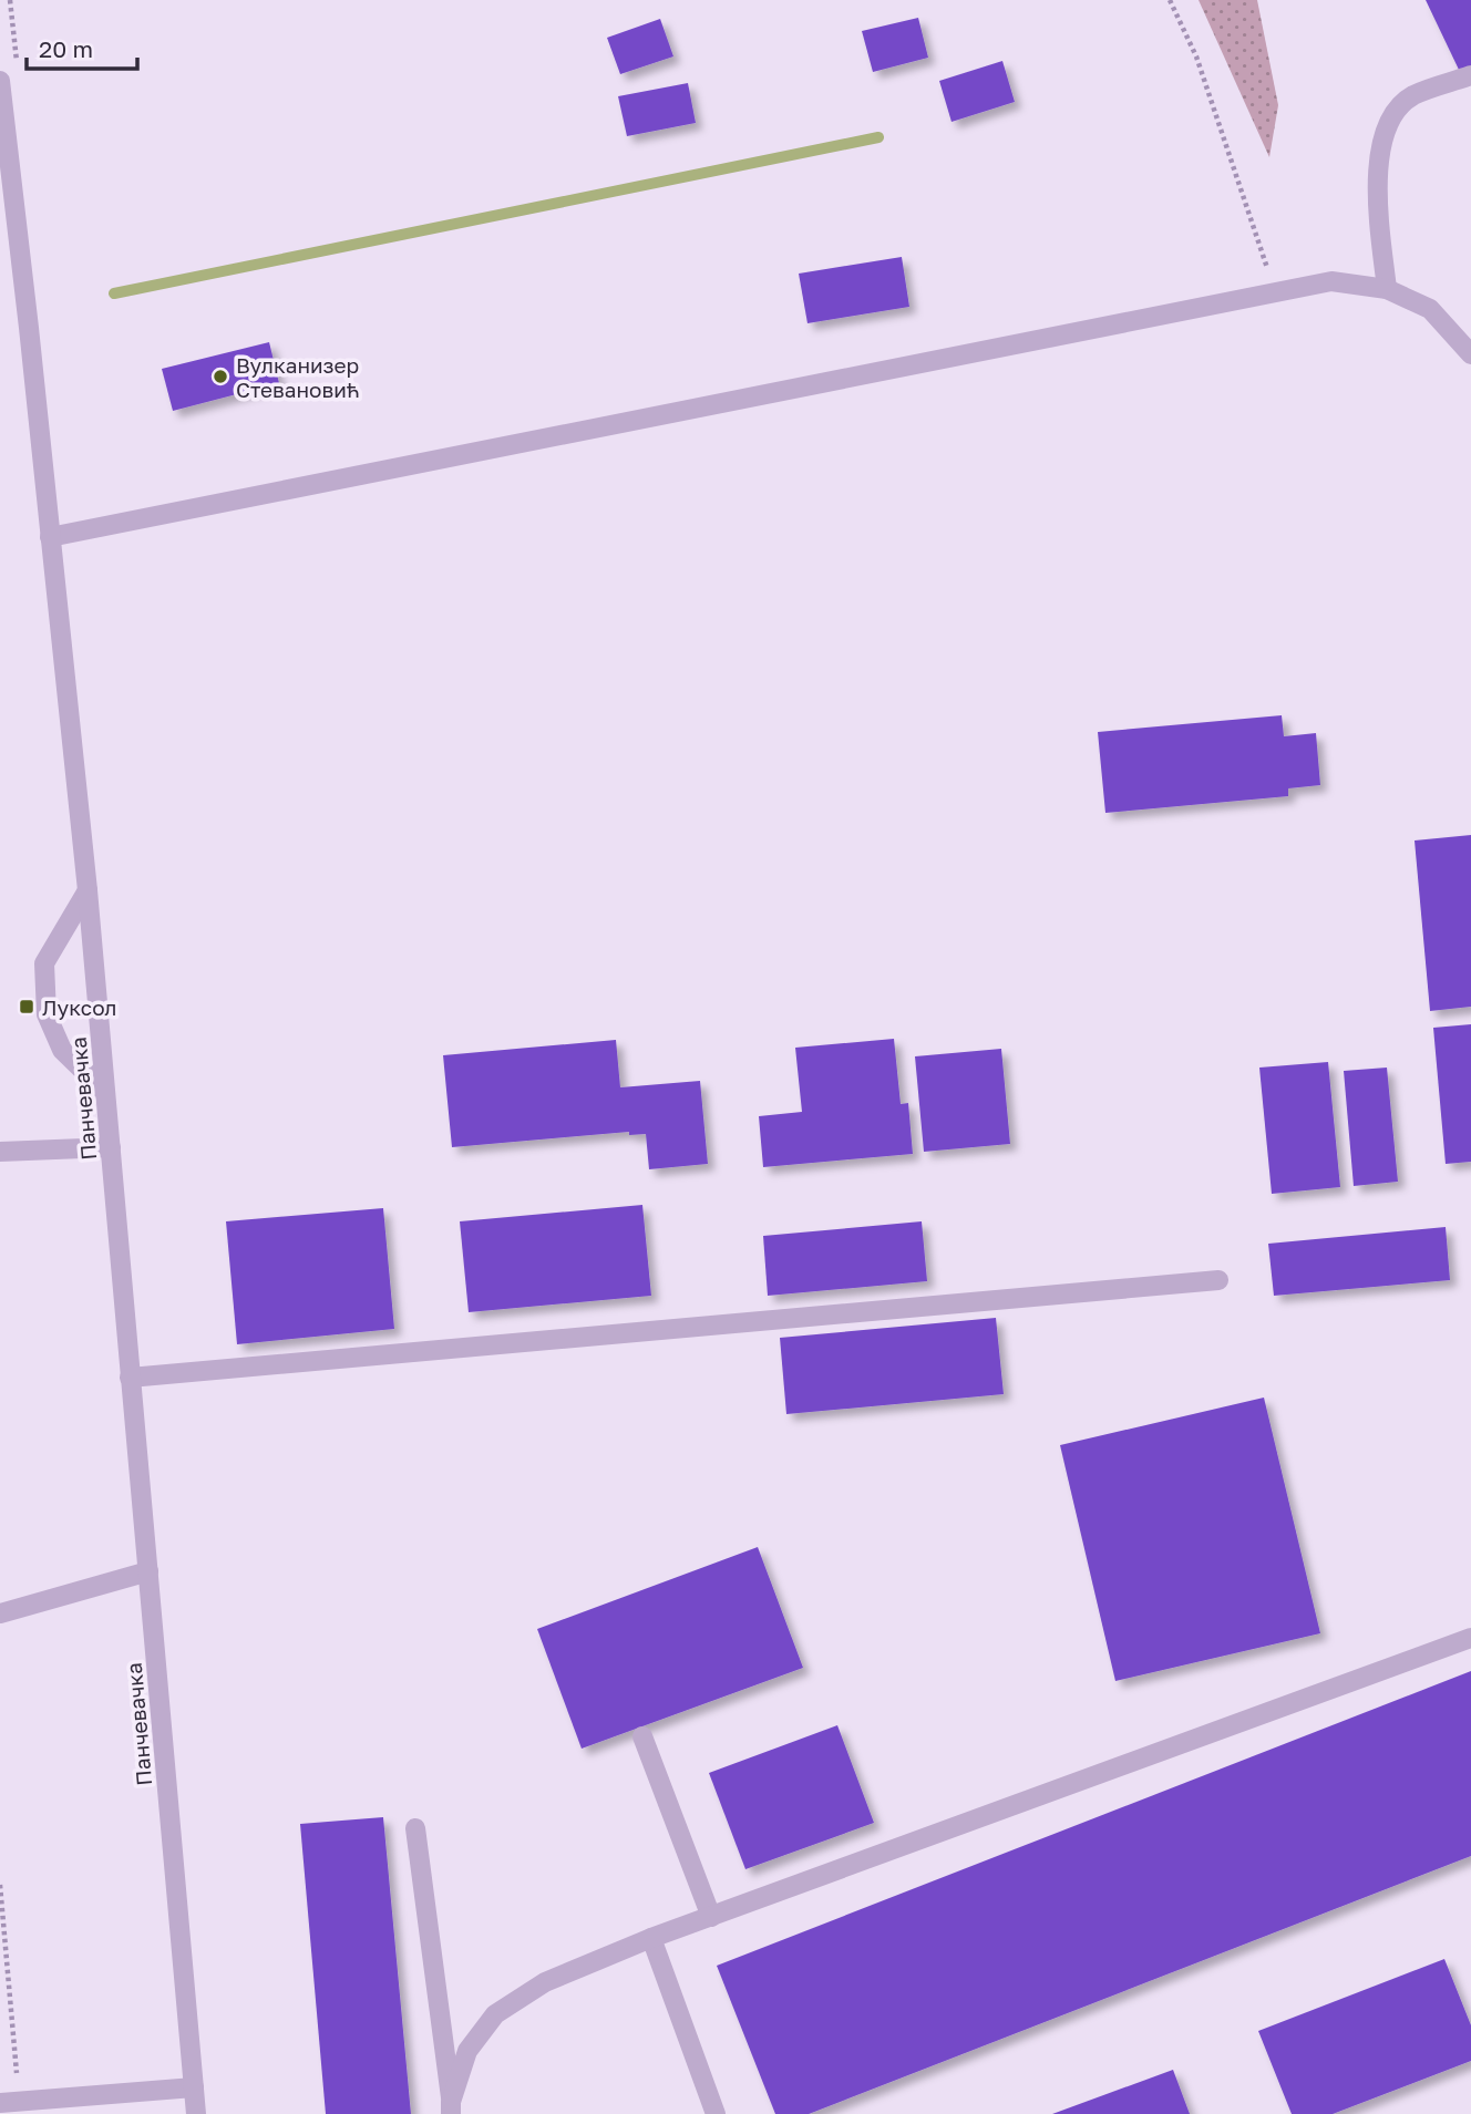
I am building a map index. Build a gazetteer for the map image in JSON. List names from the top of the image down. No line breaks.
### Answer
{"streets":{"street":["Панчевачка"]},"places":{"other":["Вулканизер Стевановић"],"transit":["Луксол"]},"scale_bar":"20 m"}
